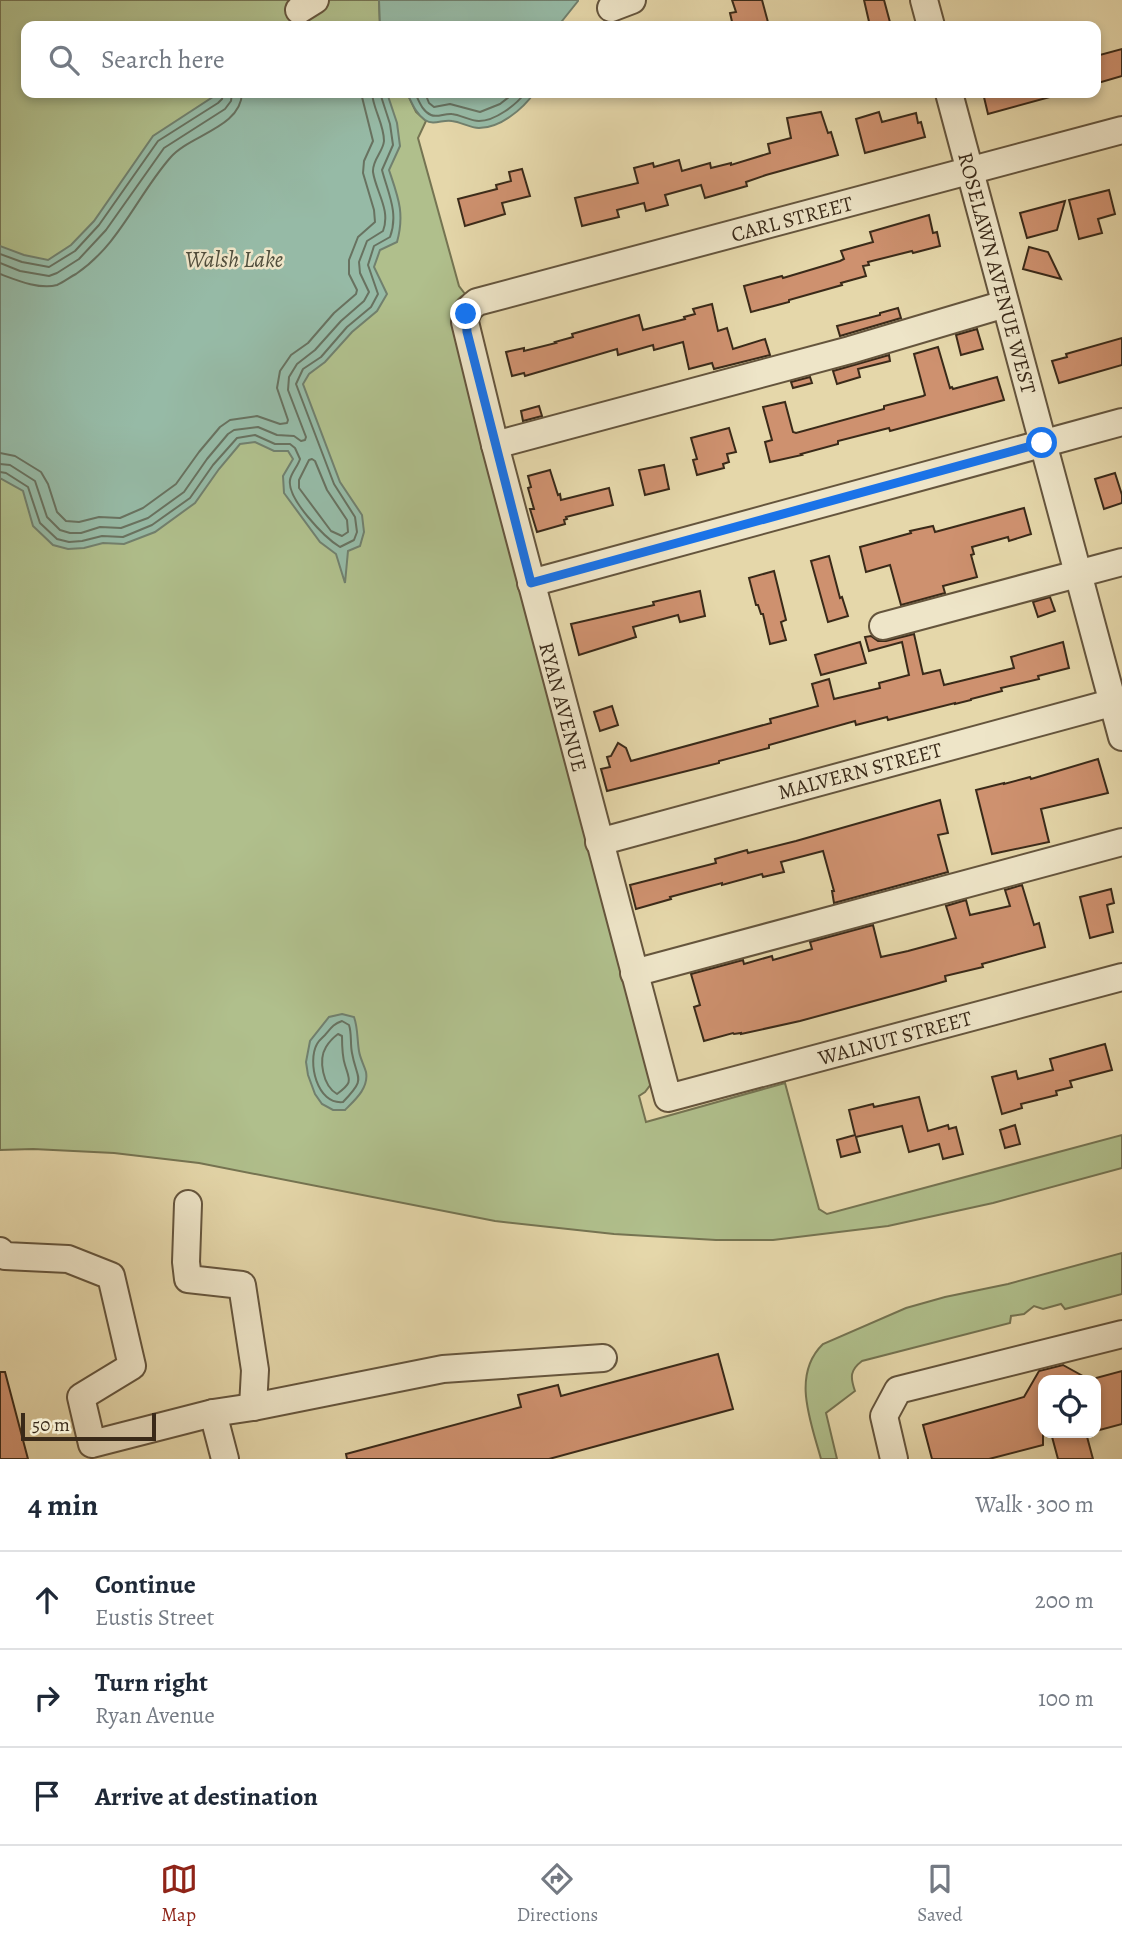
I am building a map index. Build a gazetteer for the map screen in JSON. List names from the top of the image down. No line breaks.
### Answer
{"streets":{"street":["CARL STREET","ROSELAWN AVENUE WEST","RYAN AVENUE","MALVERN STREET","WALNUT STREET"]},"crossings":[["CARL STREET","ROSELAWN AVENUE WEST"],["CARL STREET","RYAN AVENUE"],["ROSELAWN AVENUE WEST","MALVERN STREET"],["RYAN AVENUE","MALVERN STREET"],["RYAN AVENUE","WALNUT STREET"]],"water":["Walsh Lake"],"scale_bar":"50 m","page":{"search":"Search here","scale":"50 m","heading":["4 min","Walk · 300 m"],"list":[["Continue","Eustis Street","200 m"],["Turn right","Ryan Avenue","100 m"],"Arrive at destination"],"nav":["Map","Directions","Saved"]}}
